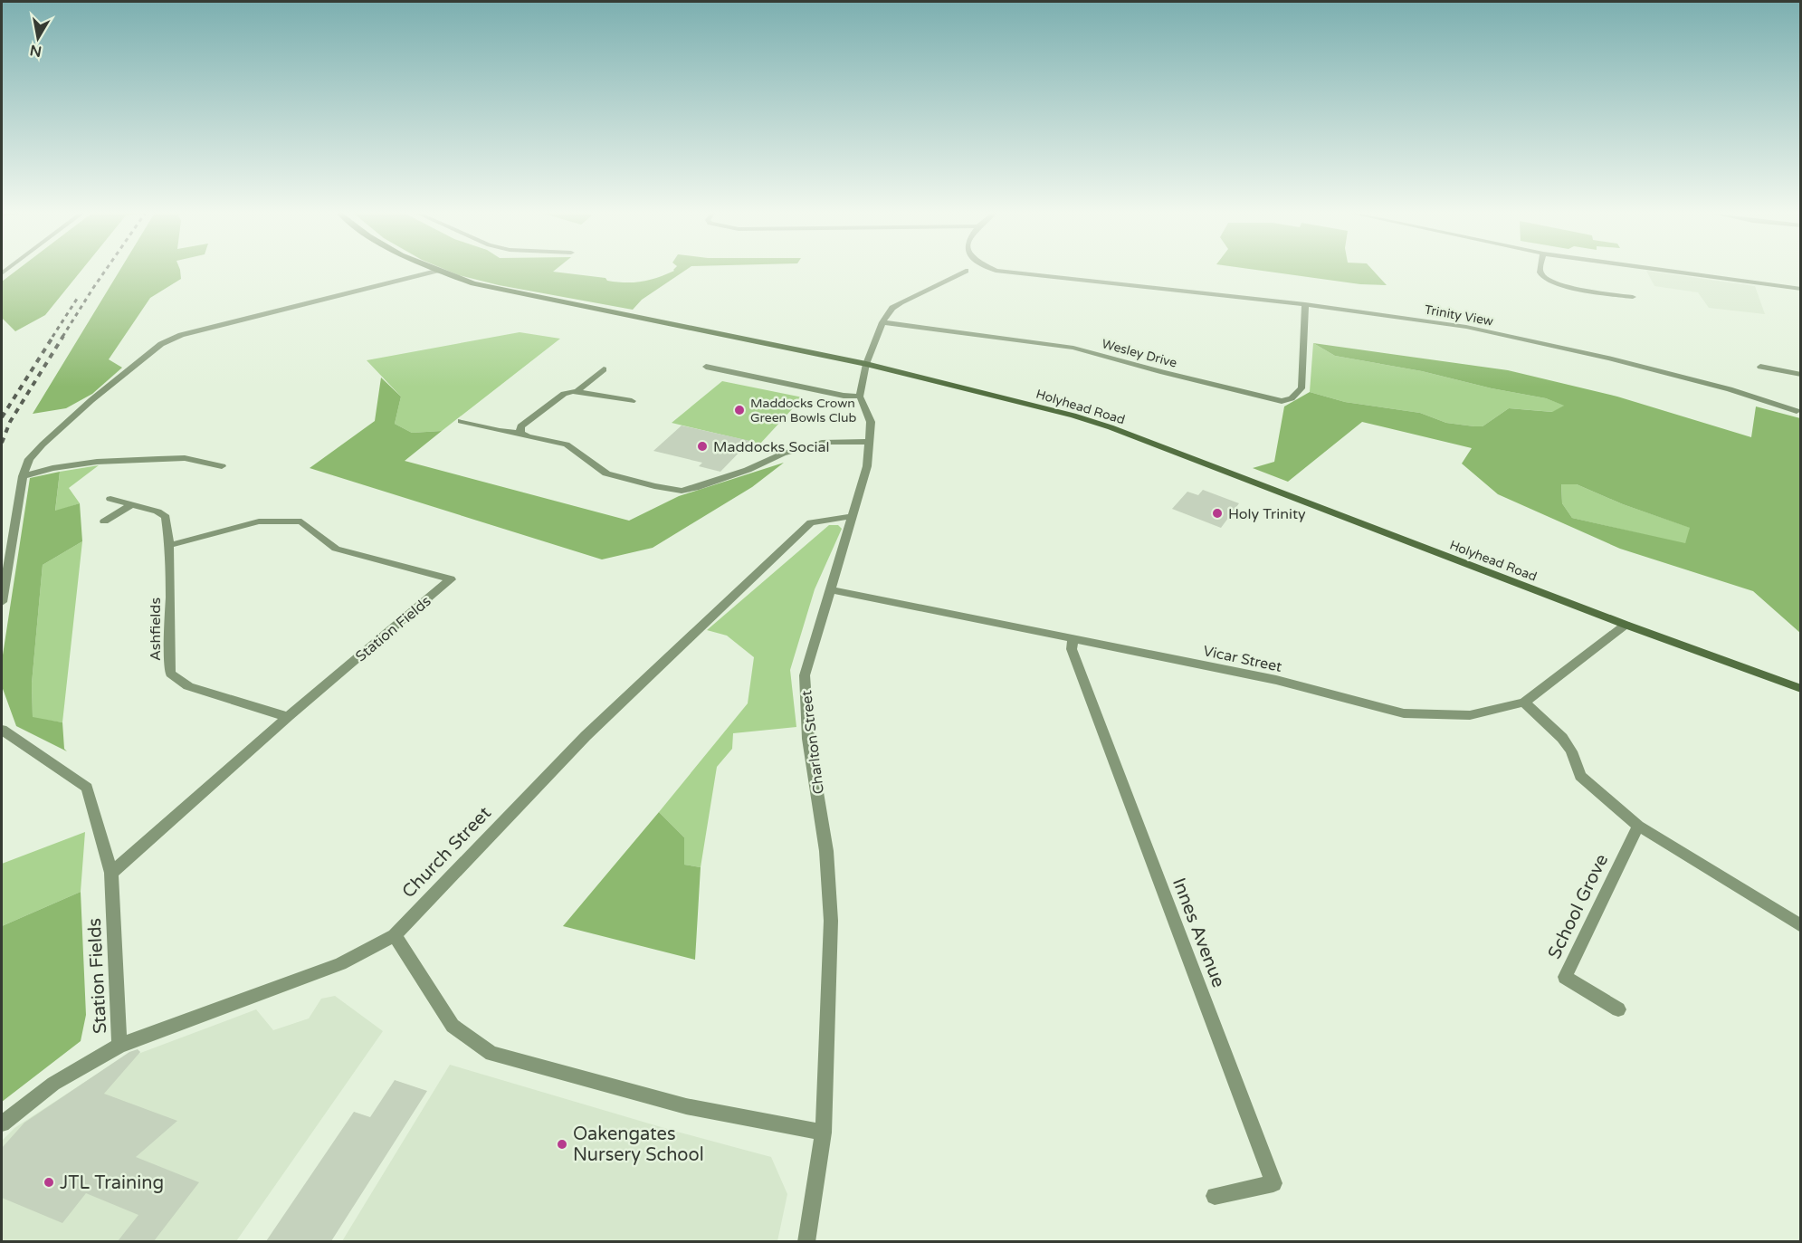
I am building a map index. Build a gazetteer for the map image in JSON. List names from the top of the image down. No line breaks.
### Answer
{"streets":{"street":["Trinity View","Wesley Drive","Holyhead Road","Station Fields","Ashfields","Vicar Street","Charlton Street","Church Street","School Grove","Innes Avenue"]},"crossings":[["Trinity View","Wesley Drive"],["Holyhead Road","Vicar Street"],["Station Fields","Ashfields"],["Station Fields","Church Street"],["Vicar Street","Charlton Street"],["Vicar Street","Innes Avenue"],["Charlton Street","Church Street"]],"places":["Maddocks Crown Green Bowls Club","Maddocks Social","Holy Trinity","Oakengates Nursery School","JTL Training"],"north":"bottom"}
